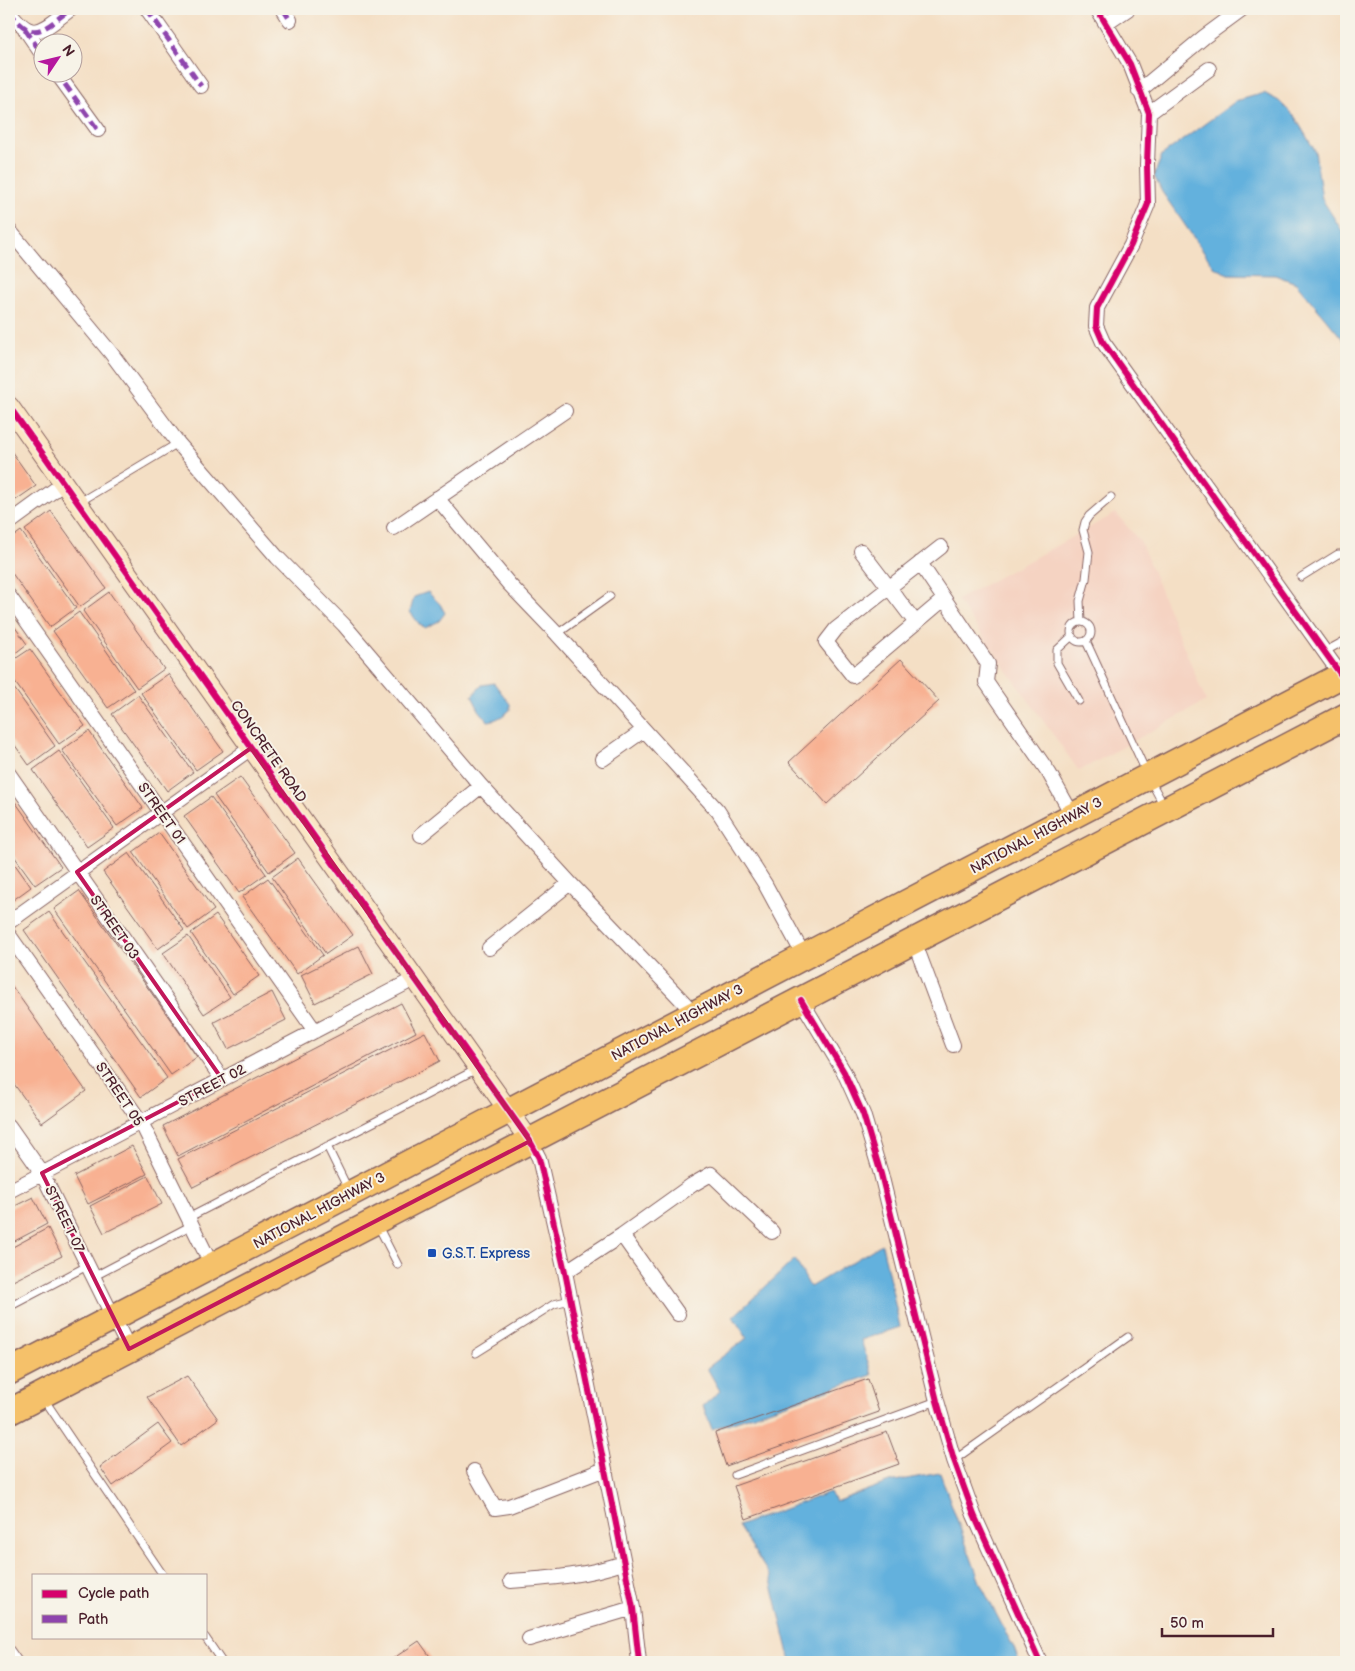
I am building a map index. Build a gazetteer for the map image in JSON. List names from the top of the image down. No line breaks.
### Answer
{"streets":{"highway":["NATIONAL HIGHWAY 3"],"street":["CONCRETE ROAD","STREET 01","STREET 03","STREET 02","STREET 05","STREET 07"]},"crossings":[["CONCRETE ROAD","NATIONAL HIGHWAY 3"],["CONCRETE ROAD","STREET 02"],["STREET 01","STREET 02"],["NATIONAL HIGHWAY 3","STREET 05"],["NATIONAL HIGHWAY 3","STREET 07"],["STREET 03","STREET 02"],["STREET 02","STREET 05"],["STREET 02","STREET 07"]],"places":{"transit":["G.S.T. Express"]},"legend":["Cycle path","Path"],"scale_bar":"50 m","north":"top right"}
